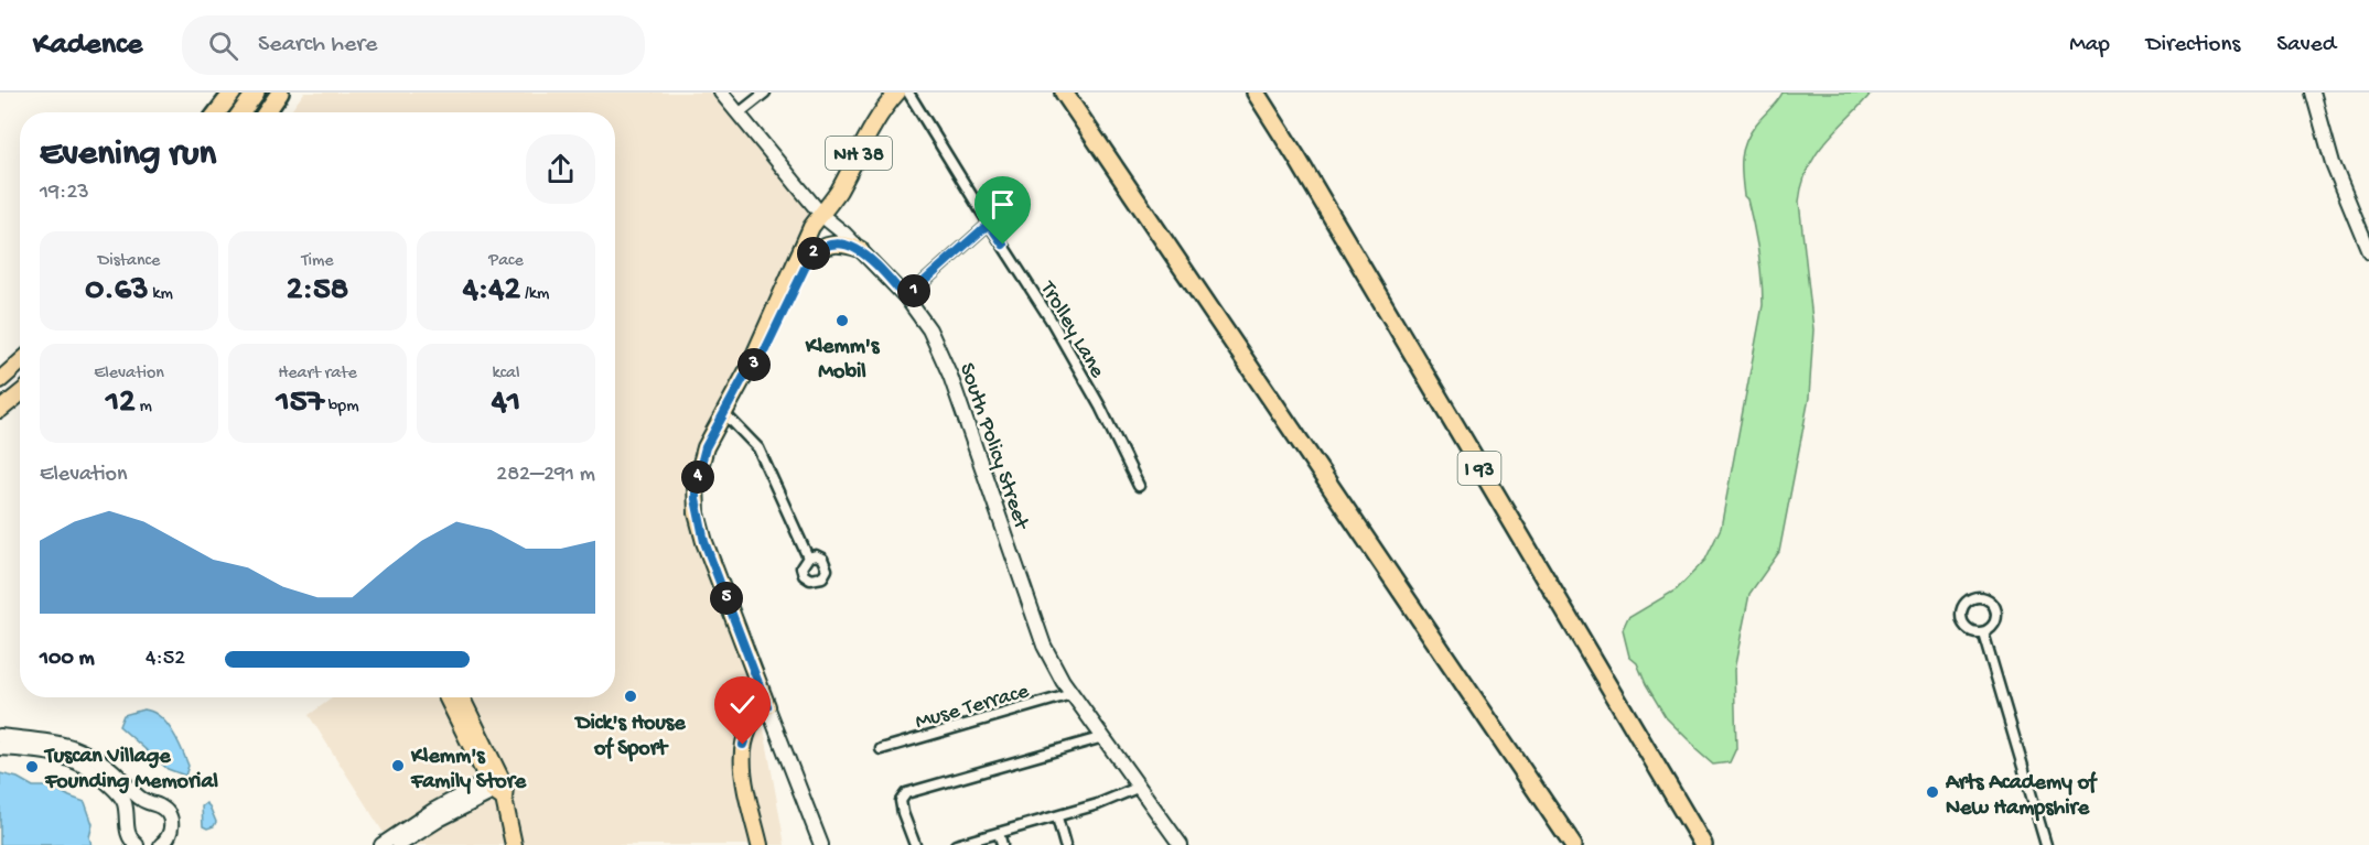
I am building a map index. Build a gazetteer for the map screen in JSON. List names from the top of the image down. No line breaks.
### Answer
{"streets":{"highway":["I 93"],"main road":["NH 38"],"street":["Trolley Lane","South Policy Street","Muse Terrace"]},"crossings":[["NH 38","South Policy Street"],["South Policy Street","Muse Terrace"]],"places":["Klemm's Mobil","Dick's House of Sport","Klemm's Family Store","Tuscan Village Founding Memorial","Arts Academy of New Hampshire"],"page":{"header":"Kadence","search":"Search here","nav":["Map","Directions","Saved"],"heading":["Evening run","19:23"],"stats":[["Distance","0.63 km"],["Time","2:58"],["Pace","4:42 /km"],["Elevation","12 m"],["Heart rate","157 bpm"],["kcal","41"]],"pins":["2","1","3","4","5"],"chart":["Elevation","282–291 m"],"list":[{"name":"100 m","note":"4:52"}]}}
